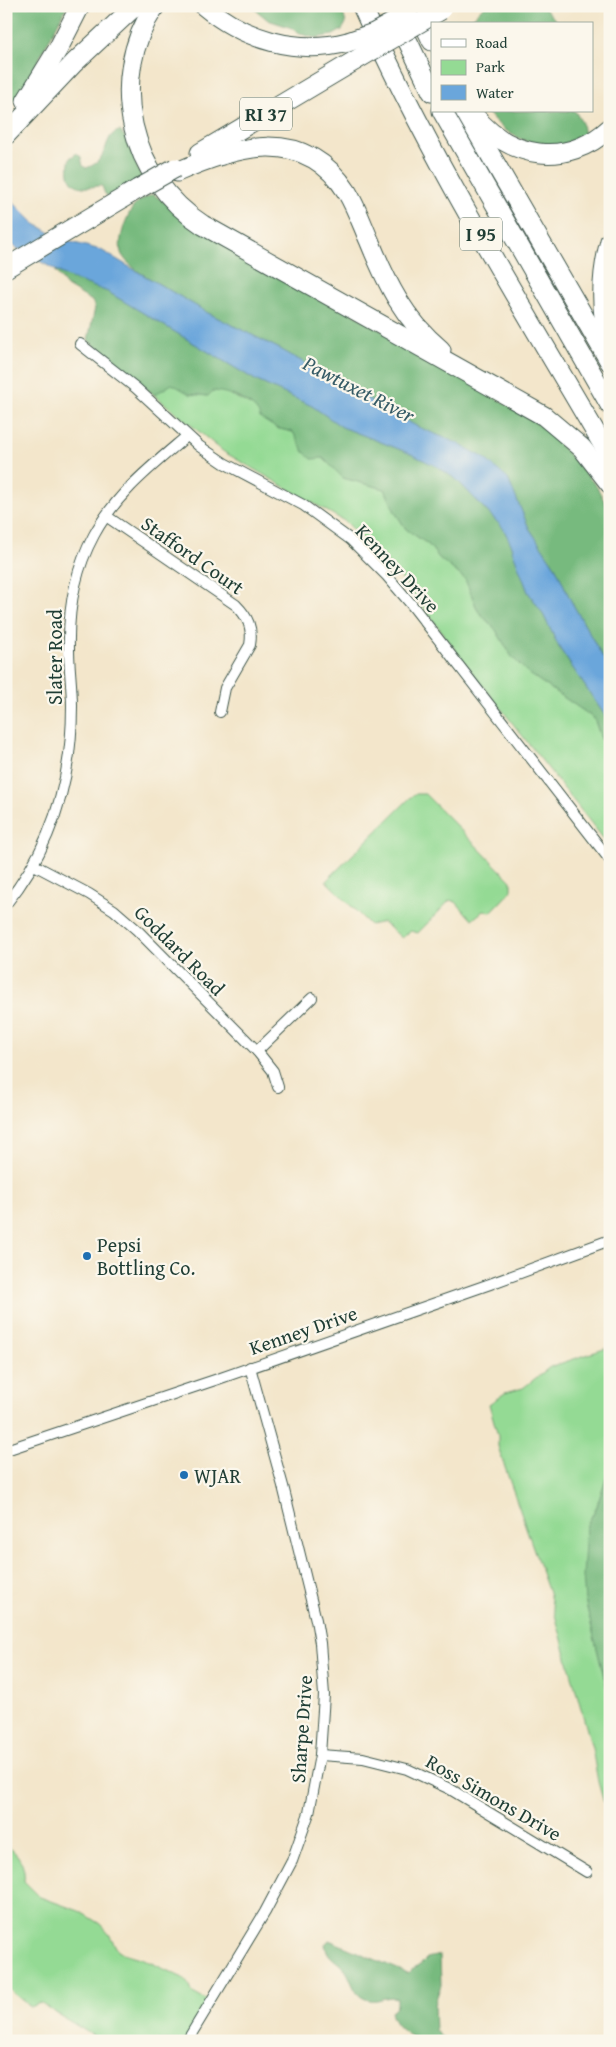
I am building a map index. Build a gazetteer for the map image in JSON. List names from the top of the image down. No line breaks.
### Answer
{"streets":{"highway":["RI 37","I 95"],"street":["Stafford Court","Kenney Drive","Slater Road","Goddard Road","Sharpe Drive","Ross Simons Drive"]},"crossings":[["Stafford Court","Slater Road"],["Kenney Drive","Slater Road"],["Kenney Drive","Sharpe Drive"],["Slater Road","Goddard Road"],["Sharpe Drive","Ross Simons Drive"]],"water":["Pawtuxet River"],"places":["Pepsi Bottling Co.","WJAR"],"legend":["Road","Park","Water"]}
